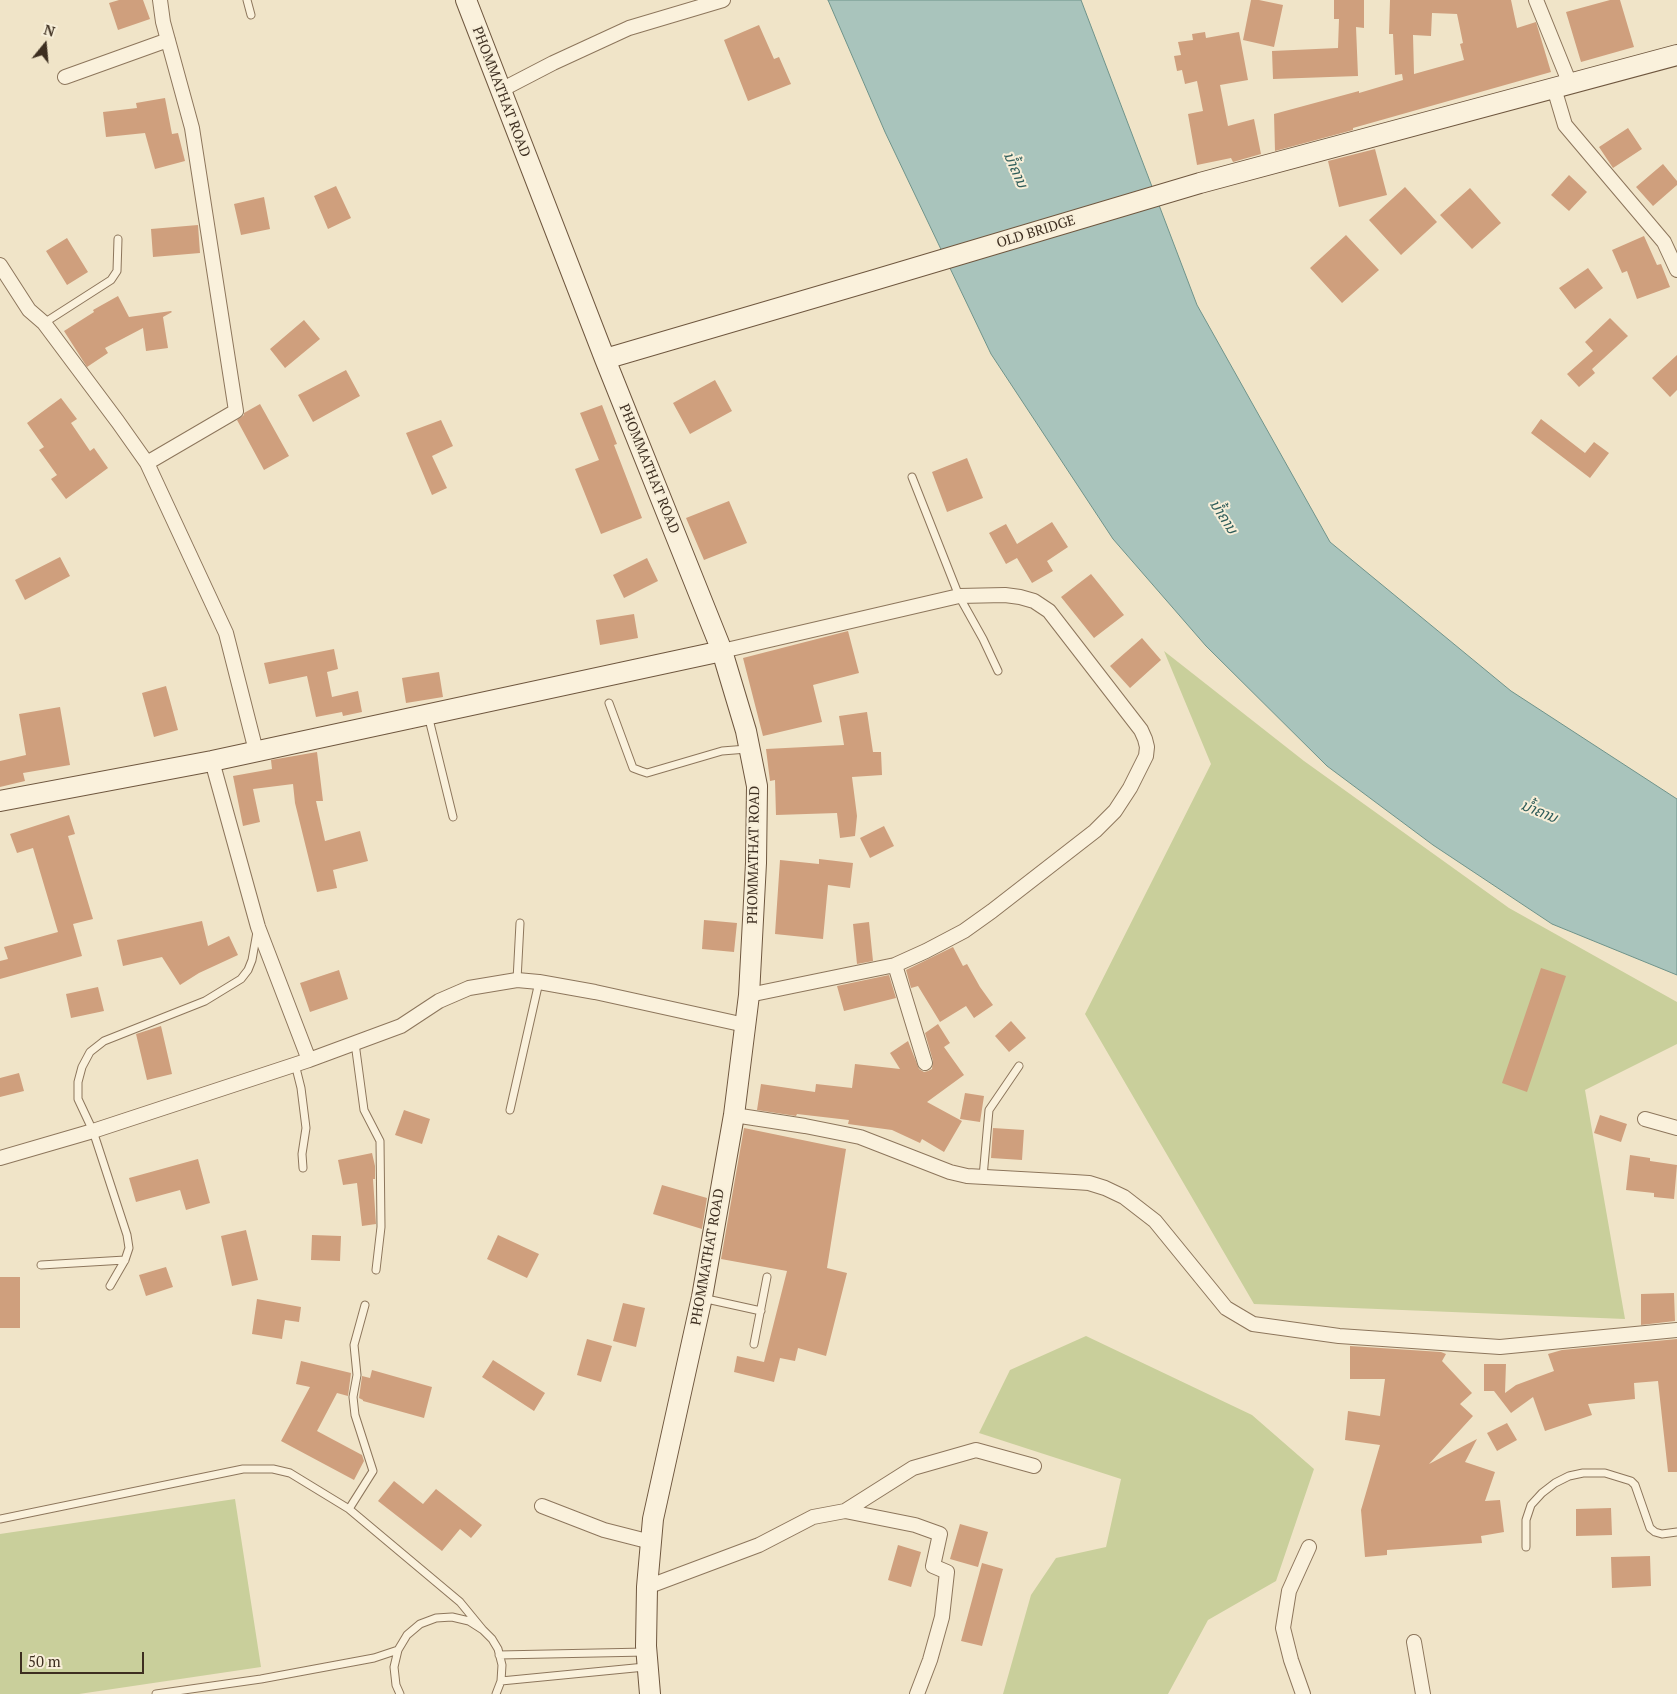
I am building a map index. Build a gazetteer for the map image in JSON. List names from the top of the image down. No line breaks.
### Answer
{"streets":{"street":["PHOMMATHAT ROAD","OLD BRIDGE"]},"crossings":[["PHOMMATHAT ROAD","OLD BRIDGE"]],"water":["ນ້ຳຄານ"],"scale_bar":"50 m","north":"top"}
